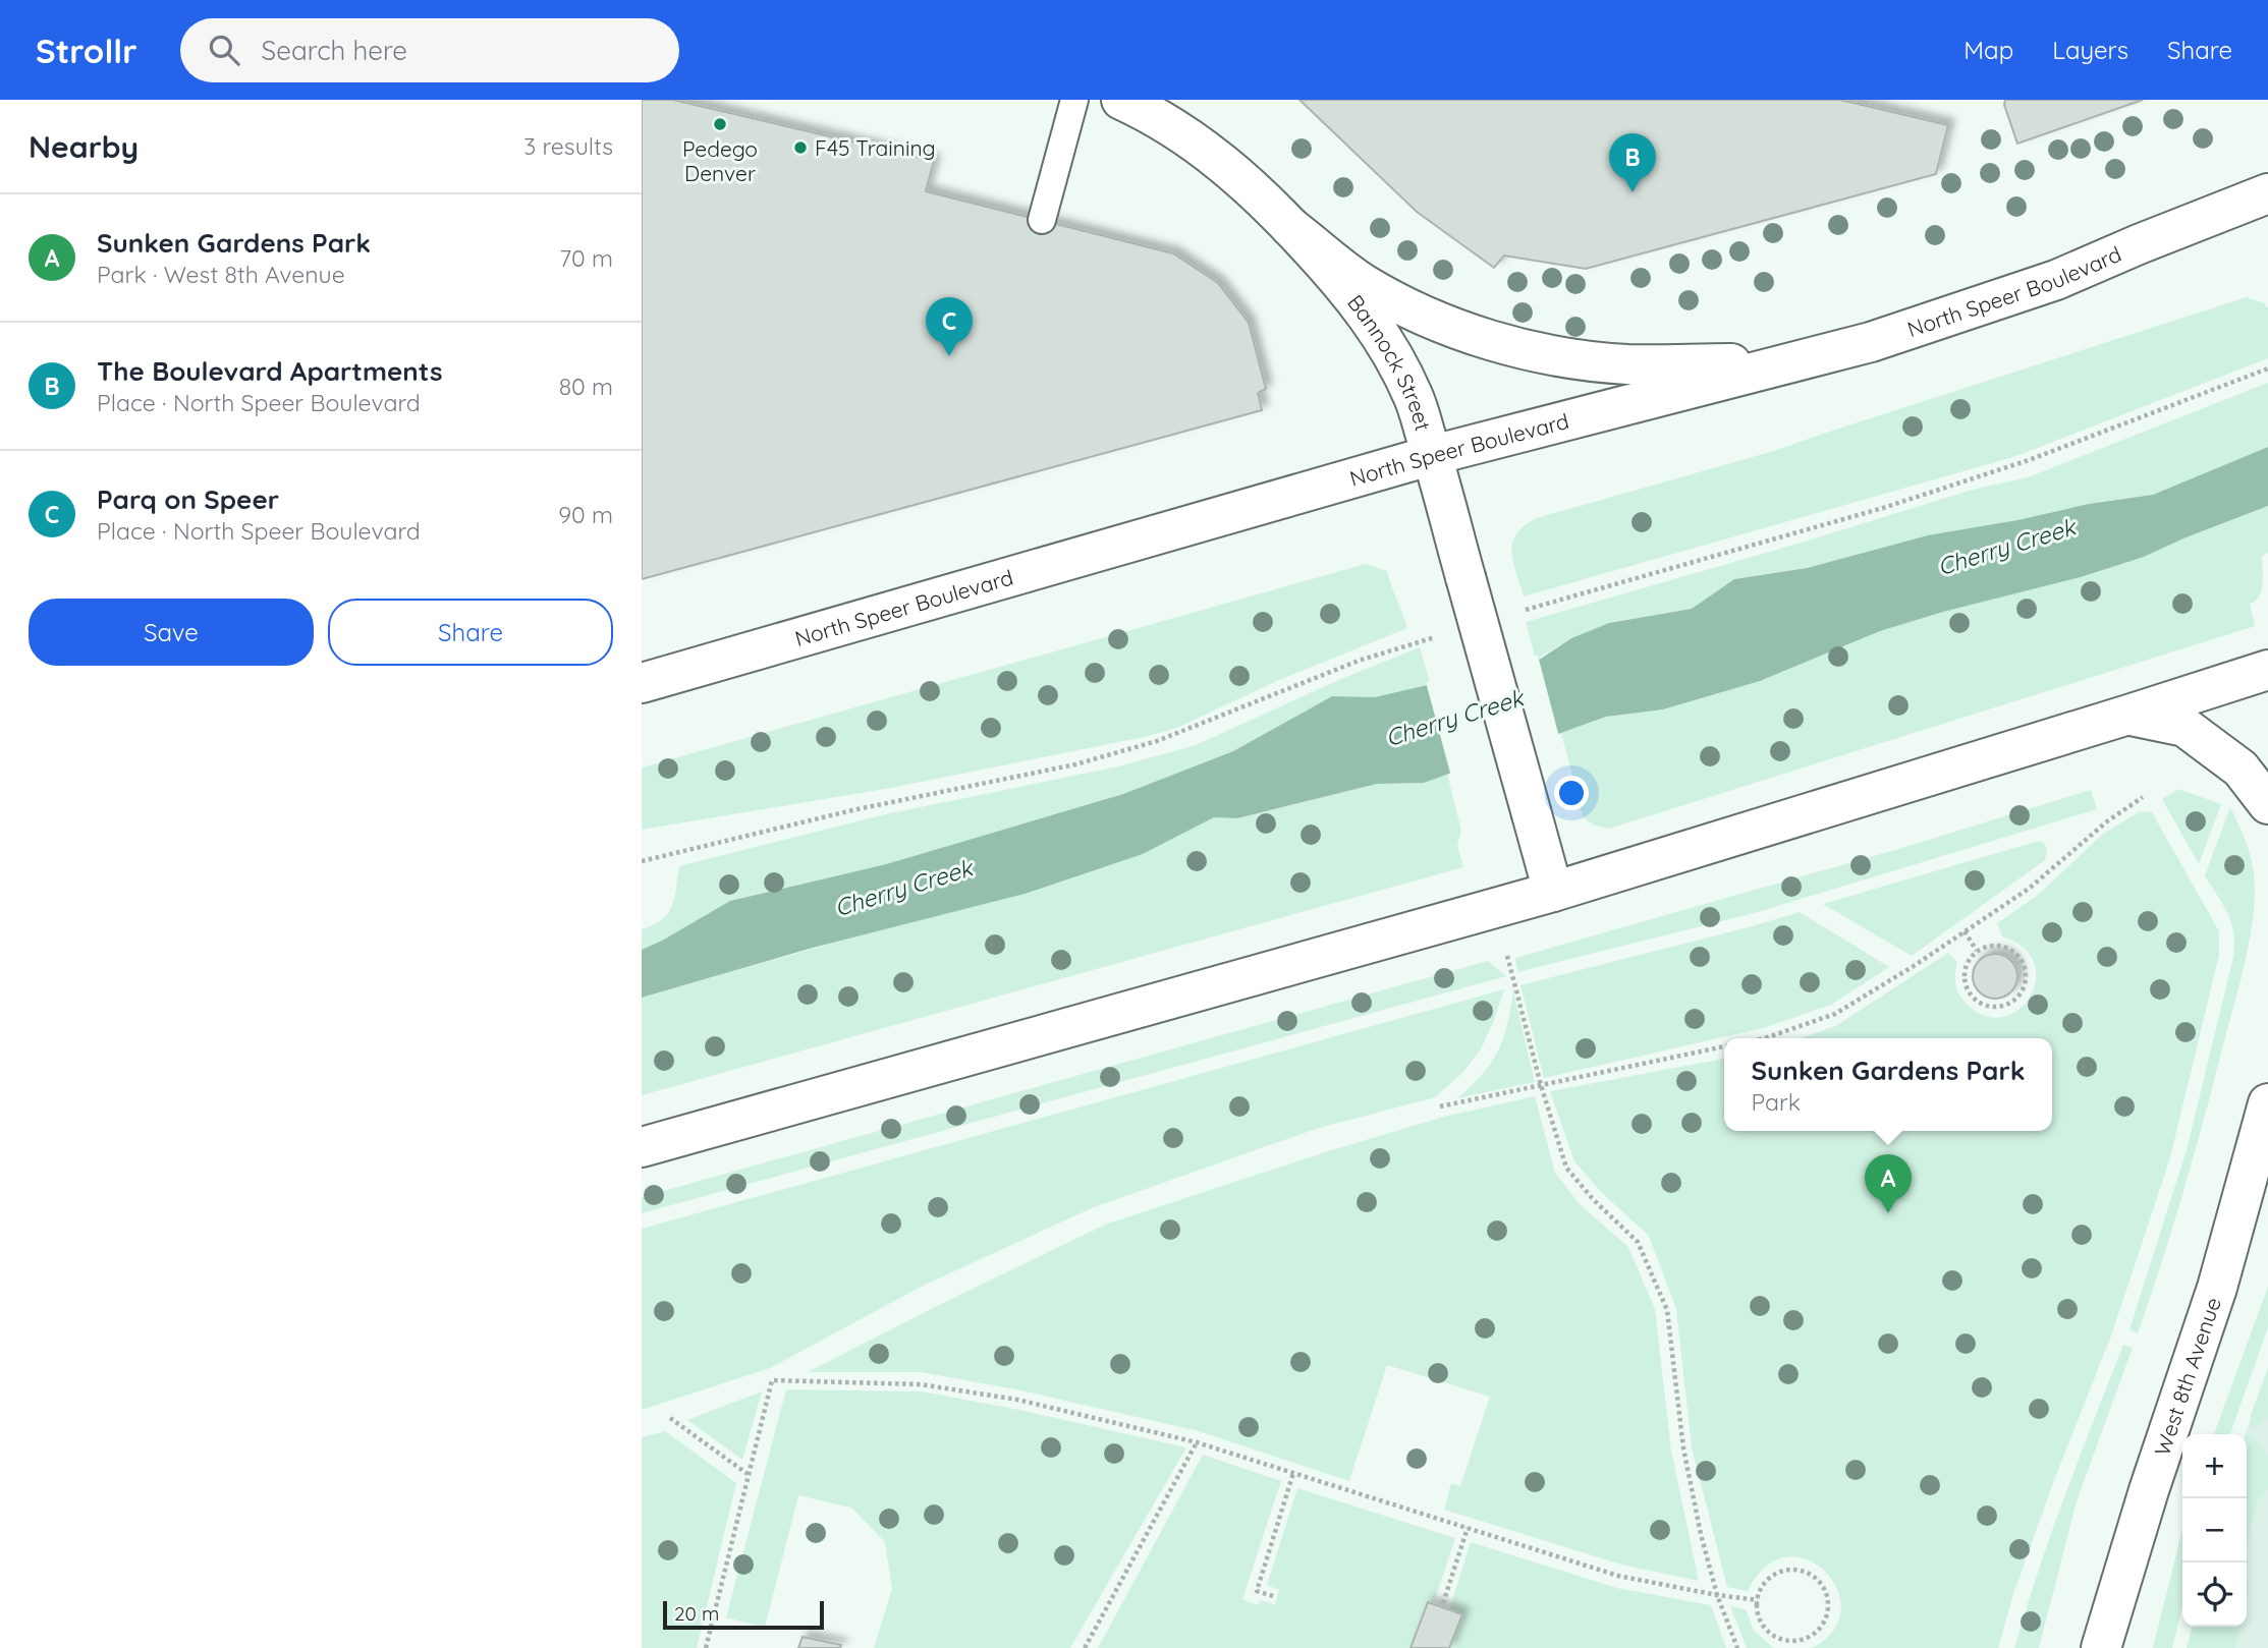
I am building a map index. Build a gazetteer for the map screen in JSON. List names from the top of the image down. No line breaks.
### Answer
{"streets":{"main road":["North Speer Boulevard","Bannock Street","West 8th Avenue"]},"crossings":[["North Speer Boulevard","Bannock Street"]],"water":["Cherry Creek"],"places":["Pedego Denver","F45 Training"],"scale_bar":"20 m","page":{"header":"Strollr","search":"Search here","nav":["Map","Layers","Share"],"heading":["Nearby","3 results"],"pins":["B","C","A"],"list":[{"mark":"A","name":"Sunken Gardens Park","note":"Park · West 8th Avenue","value":"70 m"},{"mark":"B","name":"The Boulevard Apartments","note":"Place · North Speer Boulevard","value":"80 m"},{"mark":"C","name":"Parq on Speer","note":"Place · North Speer Boulevard","value":"90 m"}],"buttons":["Save","Share"],"popup":["Sunken Gardens Park","Park"],"map_buttons":["+","−"],"scale":"20 m"}}
